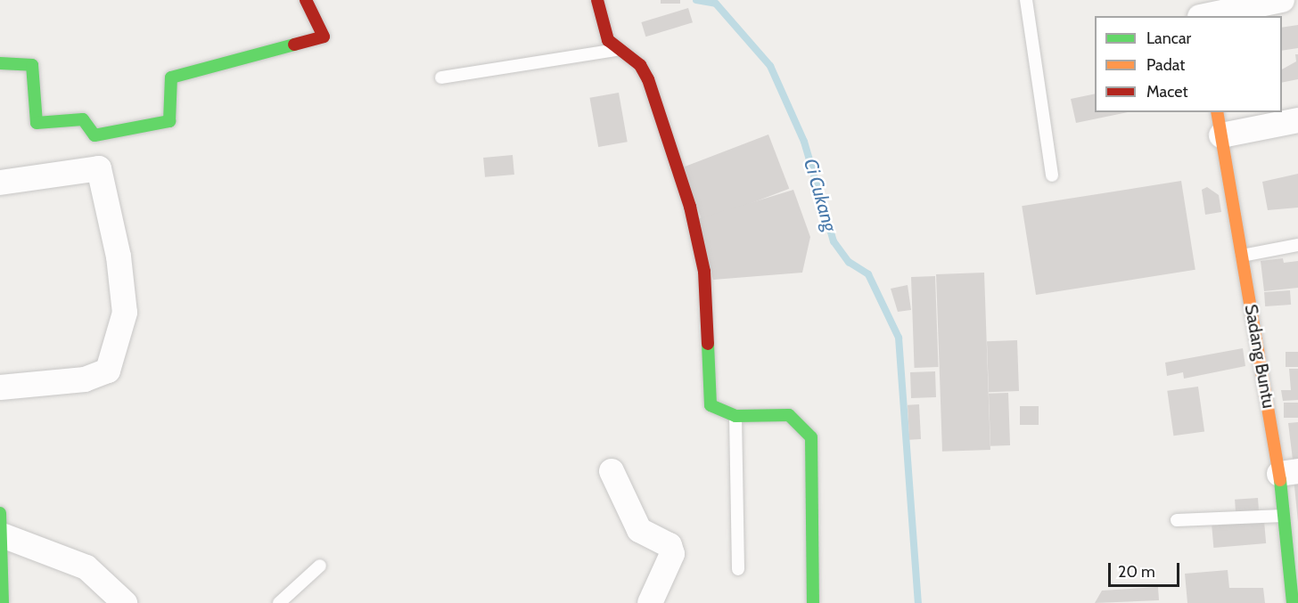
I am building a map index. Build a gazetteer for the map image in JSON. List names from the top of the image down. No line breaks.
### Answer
{"streets":{"street":["Sadang Buntu"]},"water":["Ci Cukang"],"legend":["Lancar","Padat","Macet"],"scale_bar":"20 m"}
